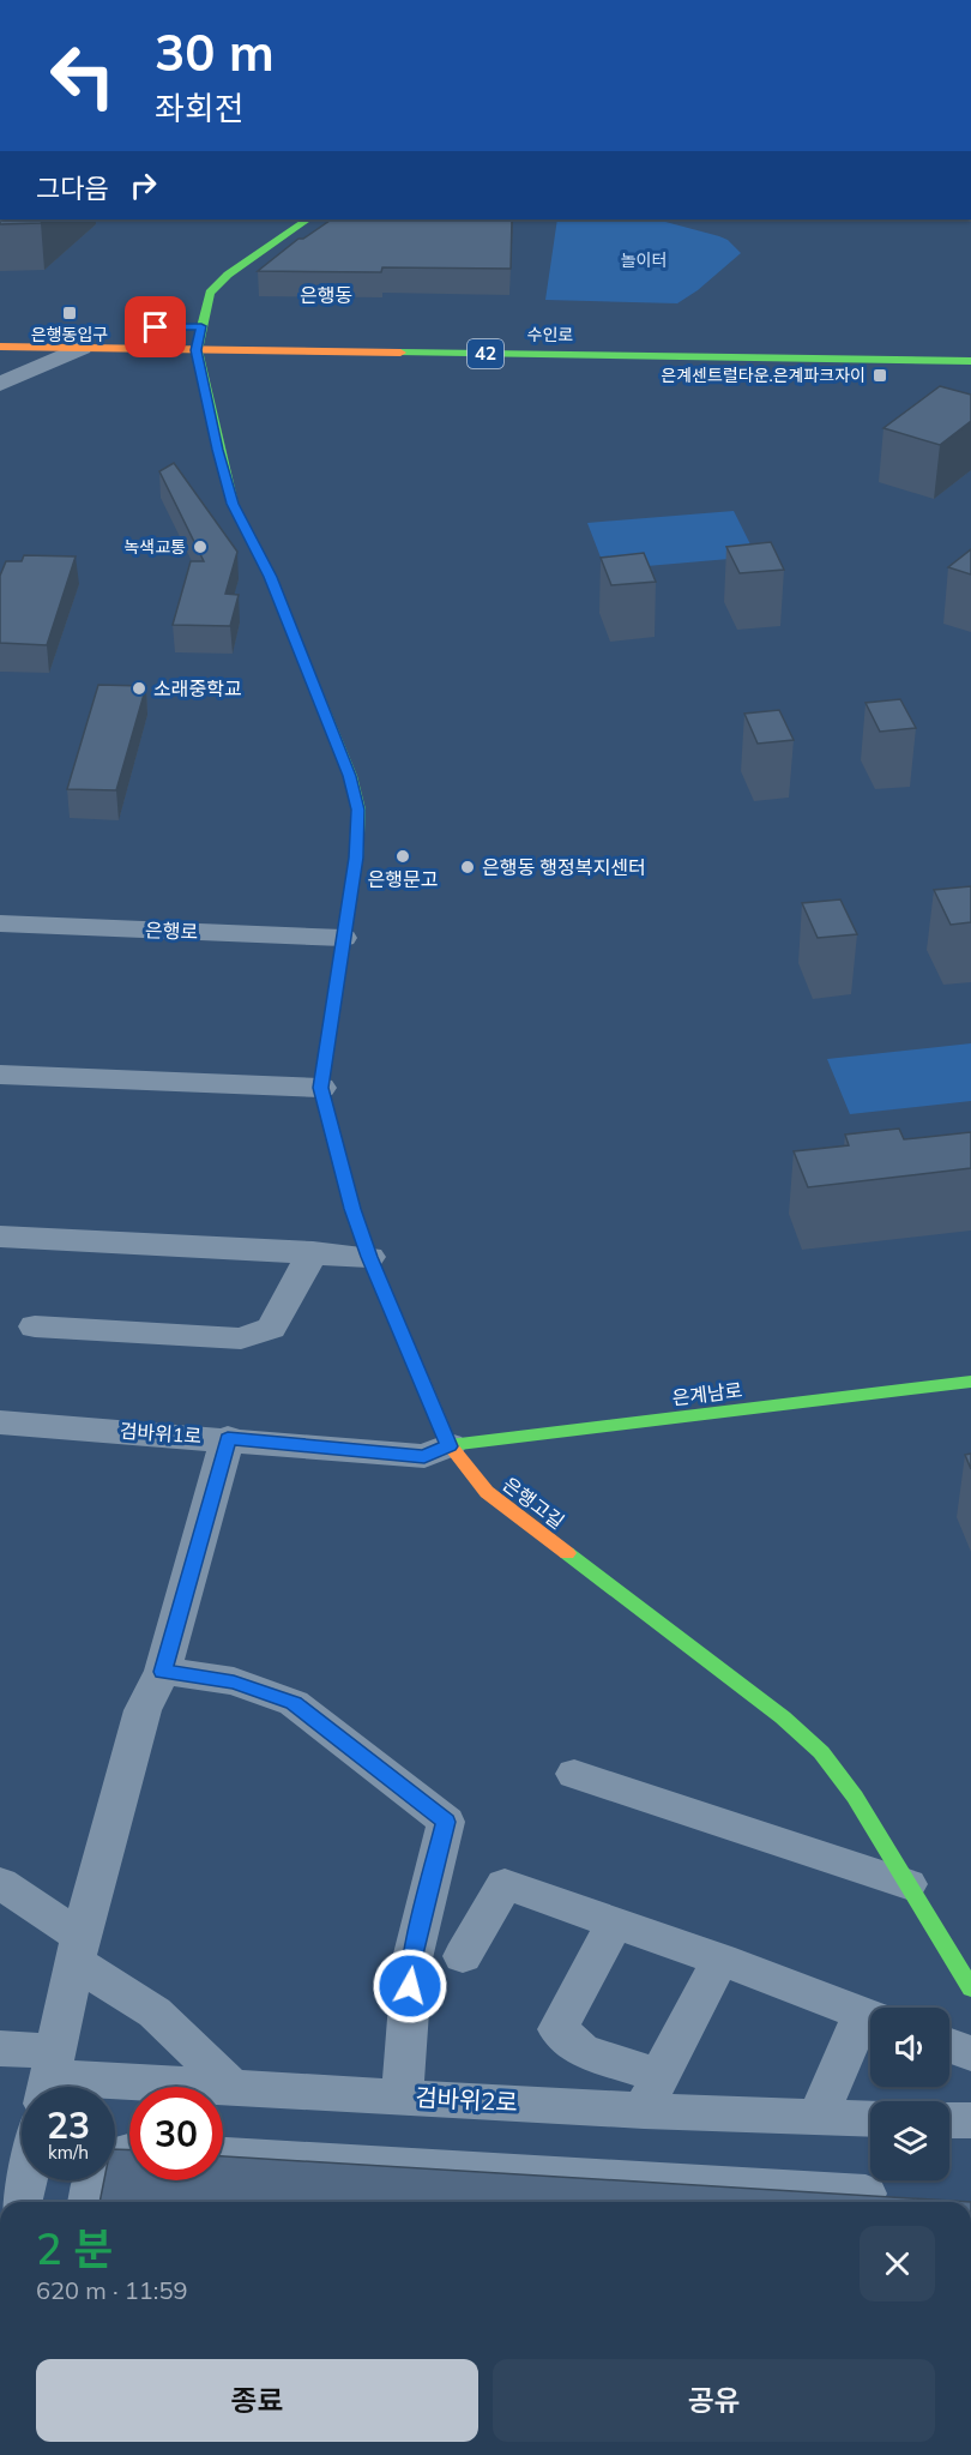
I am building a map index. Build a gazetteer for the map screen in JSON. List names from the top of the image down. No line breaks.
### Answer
{"streets":{"street":["수인로","42","은행로","은계남로","검바위1로","은행고길","검바위2로"]},"crossings":[["수인로","은행고길"],["은행로","은행고길"],["은계남로","검바위1로"],["은계남로","은행고길"],["검바위1로","은행고길"]],"districts":["은행동"],"parks":["놀이터"],"places":{"transit":["은행동입구","은계센트럴타운.은계파크자이"],"other":["녹색교통","소래중학교","은행문고","은행동 행정복지센터"]},"page":{"turn":["30 m","좌회전"],"then":"그다음","speed":"23 km/h","limit":"30","heading":["2 분","620 m · 11:59"],"buttons":["종료","공유"]}}
